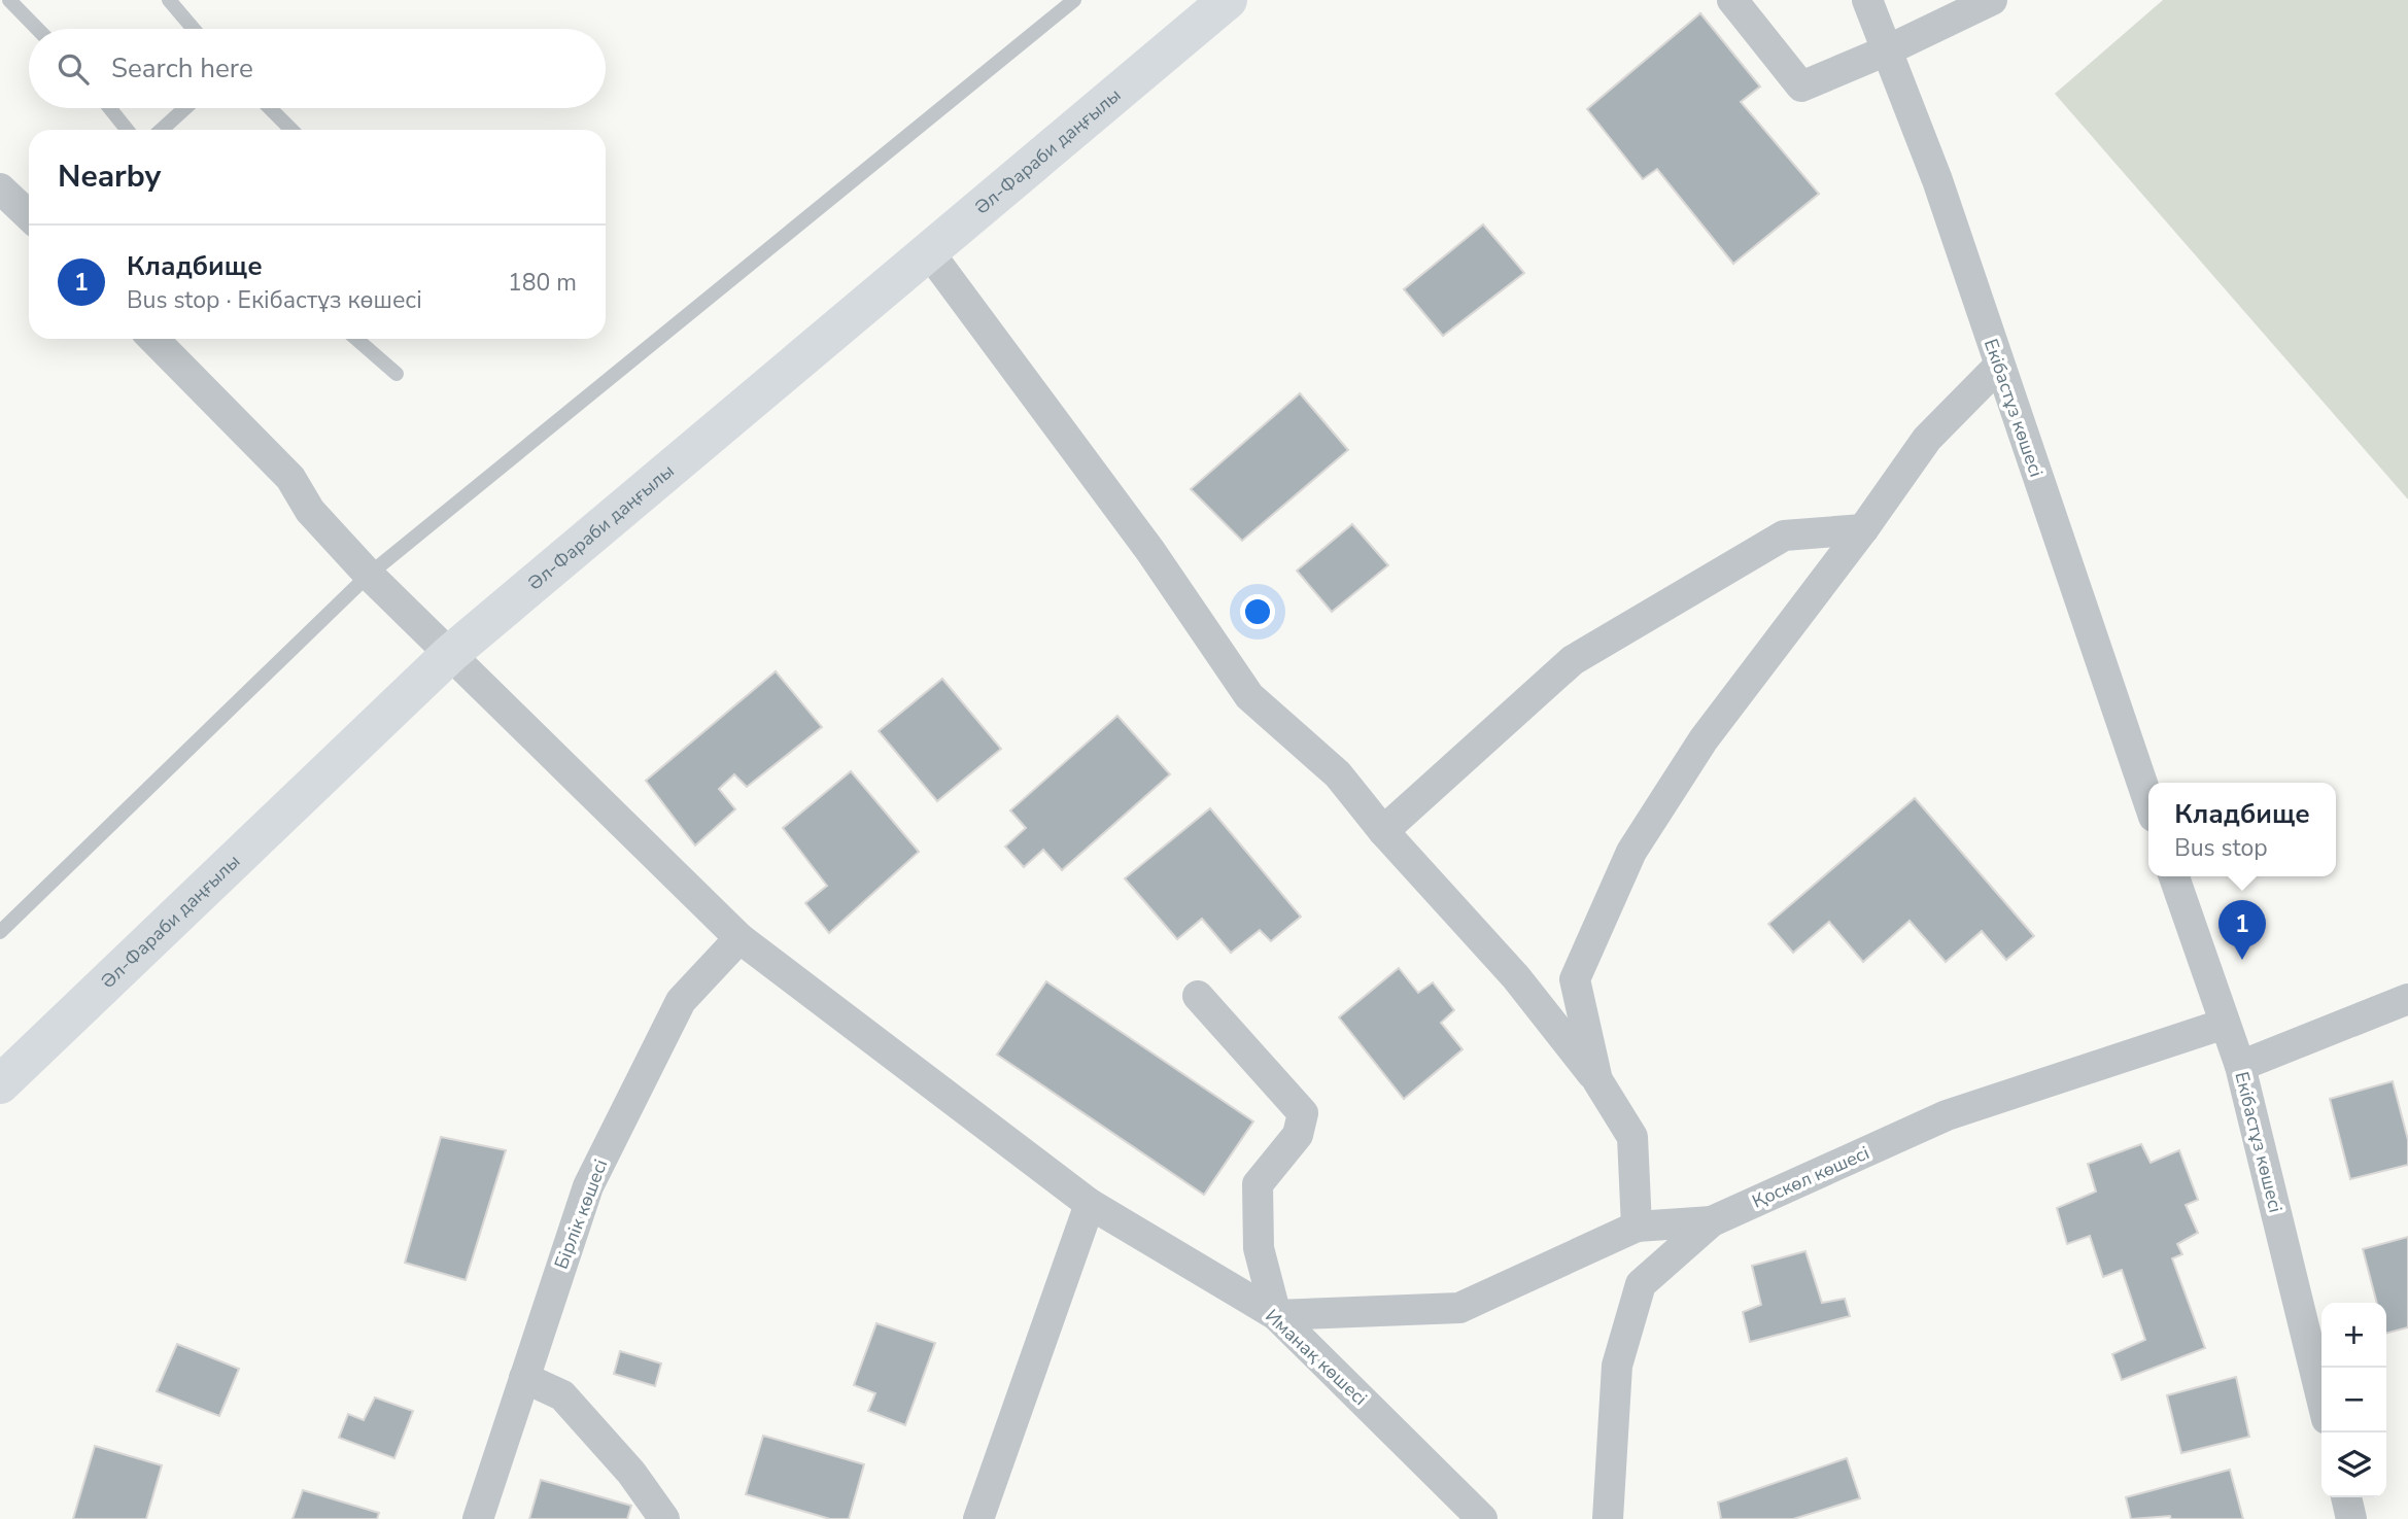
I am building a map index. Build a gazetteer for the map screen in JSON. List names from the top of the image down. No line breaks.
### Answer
{"streets":{"main road":["Әл-Фараби даңғылы"],"street":["Екібастұз көшесі","Қоскөл көшесі","Бірлік көшесі","Иманақ көшесі"]},"crossings":[["Әл-Фараби даңғылы","Иманақ көшесі"],["Екібастұз көшесі","Қоскөл көшесі"],["Бірлік көшесі","Иманақ көшесі"]],"page":{"search":"Search here","heading":"Nearby","list":[{"mark":"1","name":"Кладбище","note":"Bus stop · Екібастұз көшесі","value":"180 m"}],"popup":["Кладбище","Bus stop"],"pins":"1","map_buttons":["+","−"]}}
